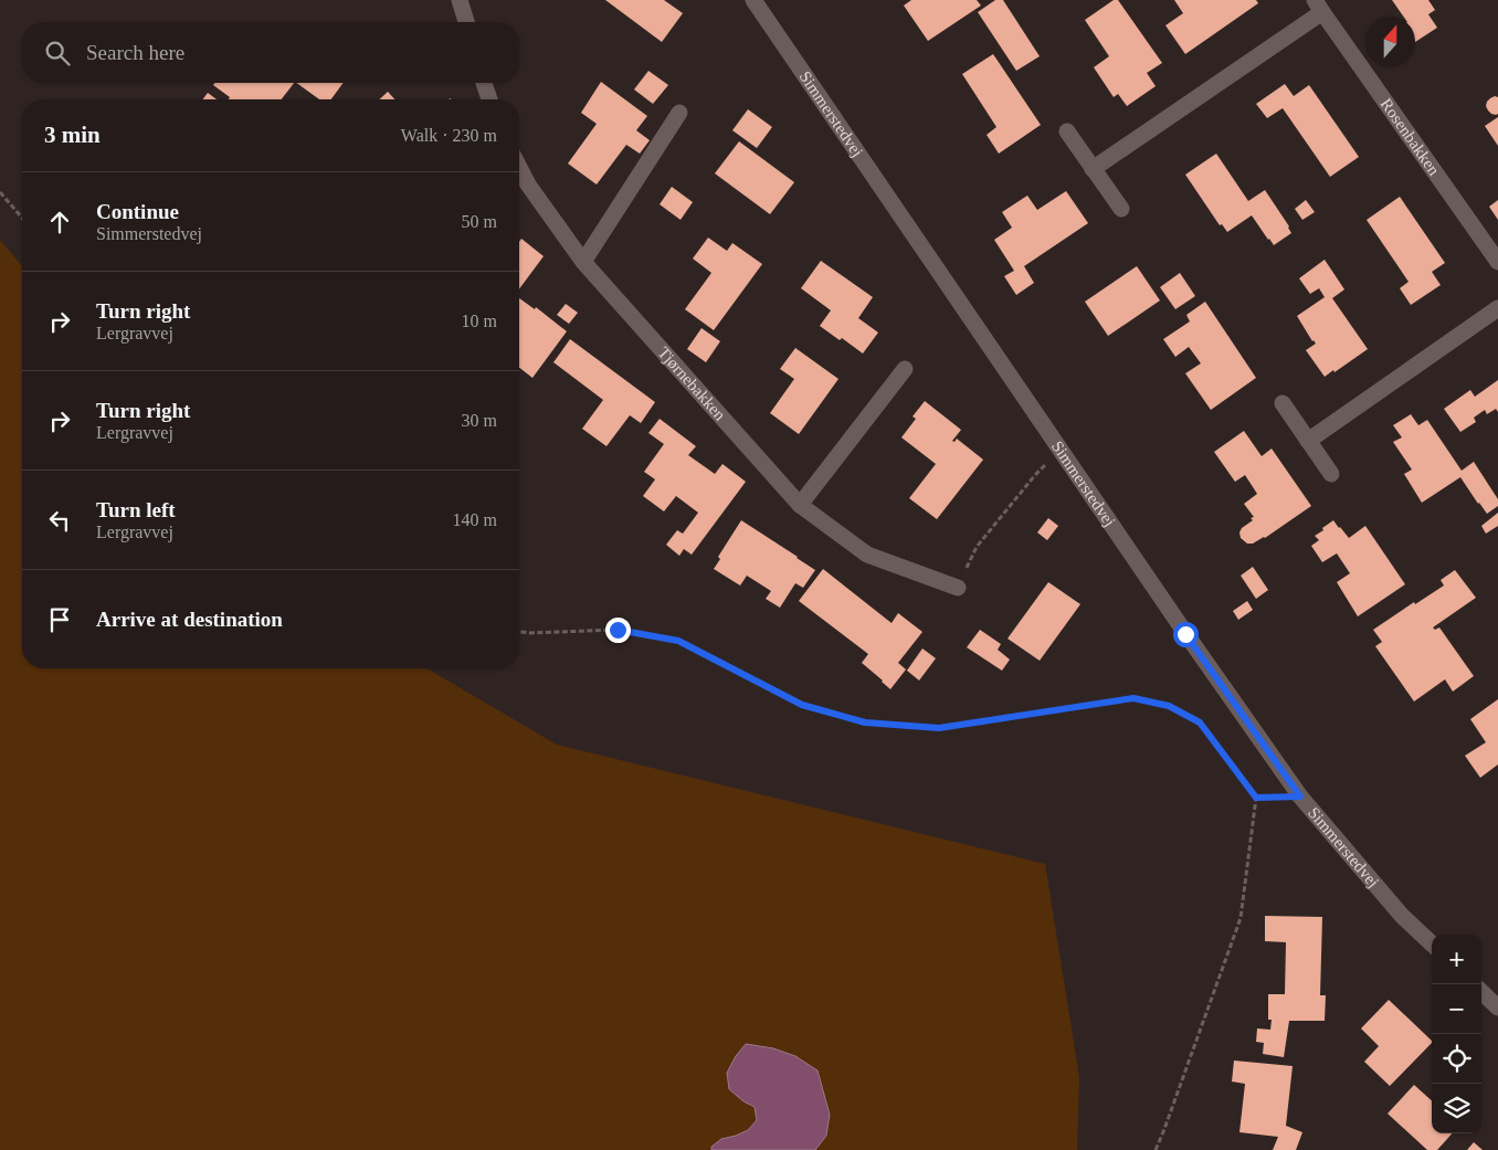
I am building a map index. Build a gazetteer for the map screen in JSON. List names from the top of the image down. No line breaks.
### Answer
{"streets":{"street":["Simmerstedvej","Rosenbakken","Tjørnebakken"]},"north":"top","page":{"search":"Search here","heading":["3 min","Walk · 230 m"],"list":[["Continue","Simmerstedvej","50 m"],["Turn right","Lergravvej","10 m"],["Turn right","Lergravvej","30 m"],["Turn left","Lergravvej","140 m"],"Arrive at destination"],"map_buttons":["+","−"]}}
